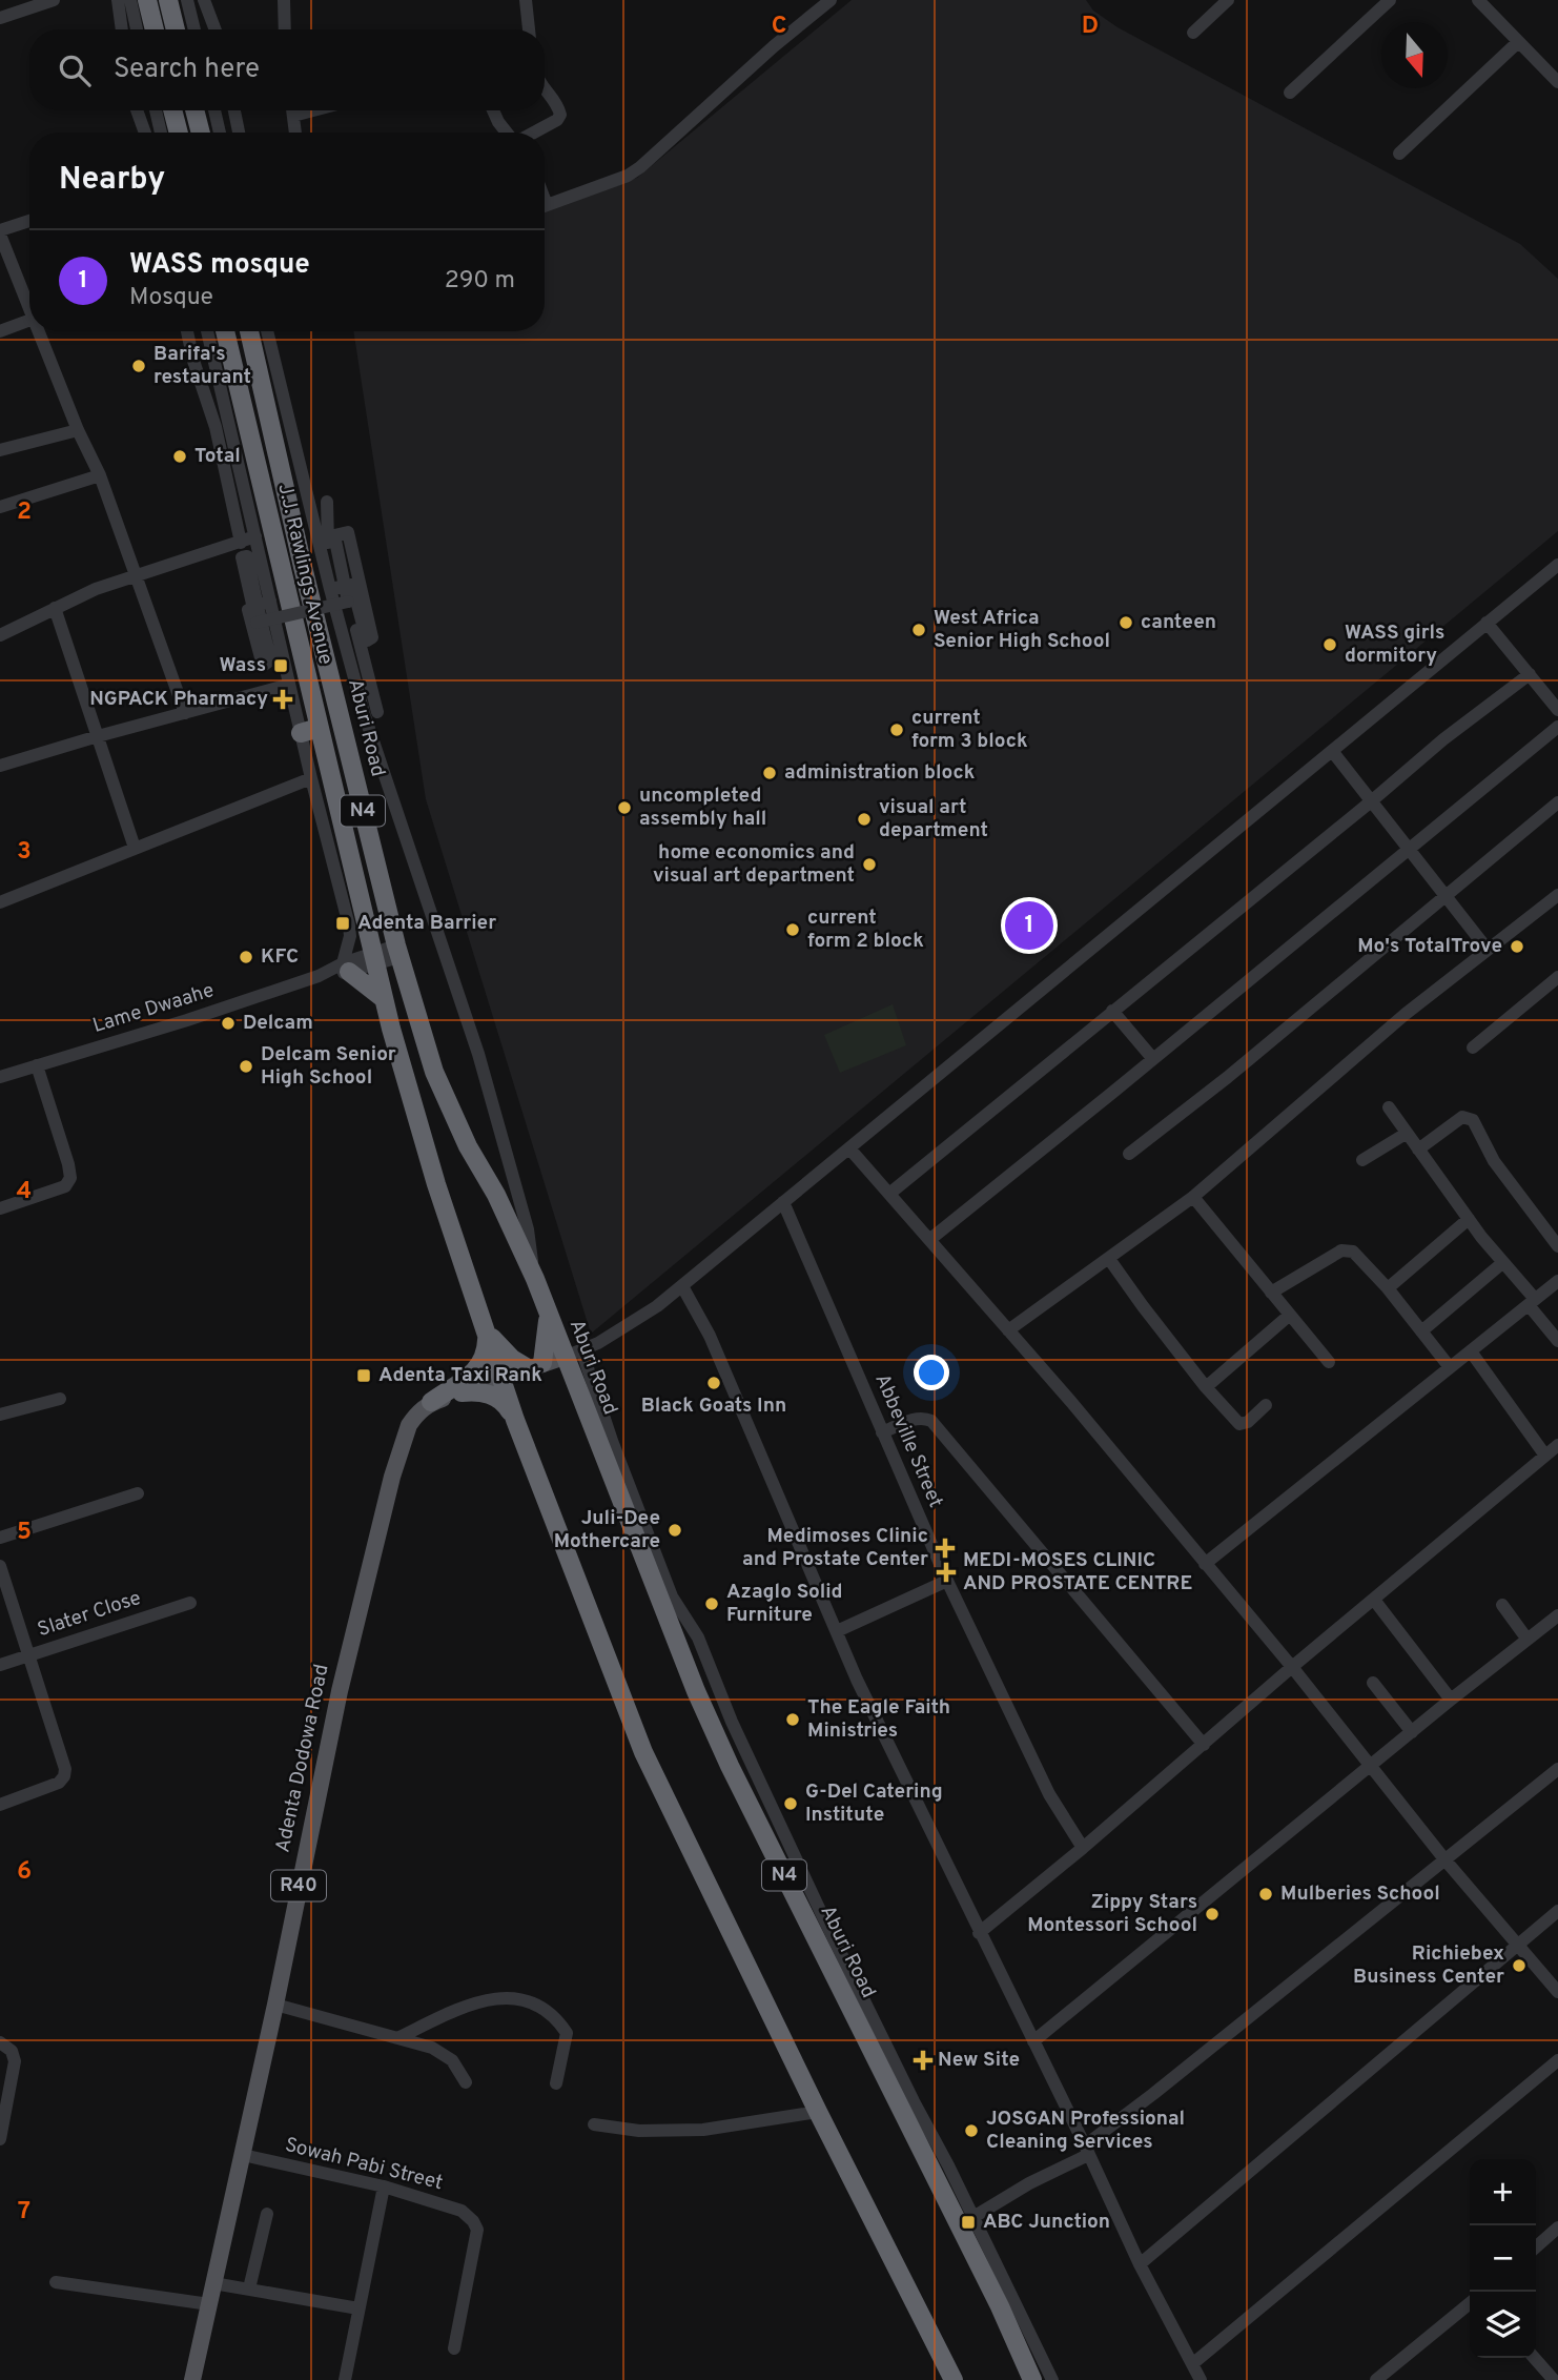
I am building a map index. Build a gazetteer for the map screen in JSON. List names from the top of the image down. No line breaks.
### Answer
{"streets":{"highway":["J.J. Rawlings Avenue","Aburi Road","N4"],"main road":["Adenta Dodowa Road","R40"],"street":["Lame Dwaahe","Abbeville Street","Slater Close","Sowah Pabi Street"]},"crossings":[["J.J. Rawlings Avenue","N4"],["J.J. Rawlings Avenue","Lame Dwaahe"],["Aburi Road","Lame Dwaahe"],["N4","Lame Dwaahe"],["Adenta Dodowa Road","Sowah Pabi Street"]],"places":{"other":["Barifa's restaurant","Total","canteen","West Africa Senior High School","WASS girls dormitory","current form 3 block","administration block","uncompleted assembly hall","visual art department","home economics and visual art department","current form 2 block","Mo's TotalTrove","KFC","Delcam","Delcam Senior High School","Black Goats Inn","Juli-Dee Mothercare","Azaglo Solid Furniture","The Eagle Faith Ministries","G-Del Catering Institute","Mulberies School","Zippy Stars Montessori School","Richiebex Business Center","JOSGAN Professional Cleaning Services"],"transit":["Wass","Adenta Barrier","Adenta Taxi Rank","ABC Junction"],"health":["NGPACK Pharmacy","Medimoses Clinic and Prostate Center","MEDI-MOSES CLINIC AND PROSTATE CENTRE","New Site"]},"north":"bottom","page":{"search":"Search here","heading":"Nearby","list":[{"mark":"1","name":"WASS mosque","note":"Mosque","value":"290 m"}],"pins":"1","map_buttons":["+","−"]},"grid":{"columns":["C","D"],"rows":["2","3","4","5","6","7"]}}
